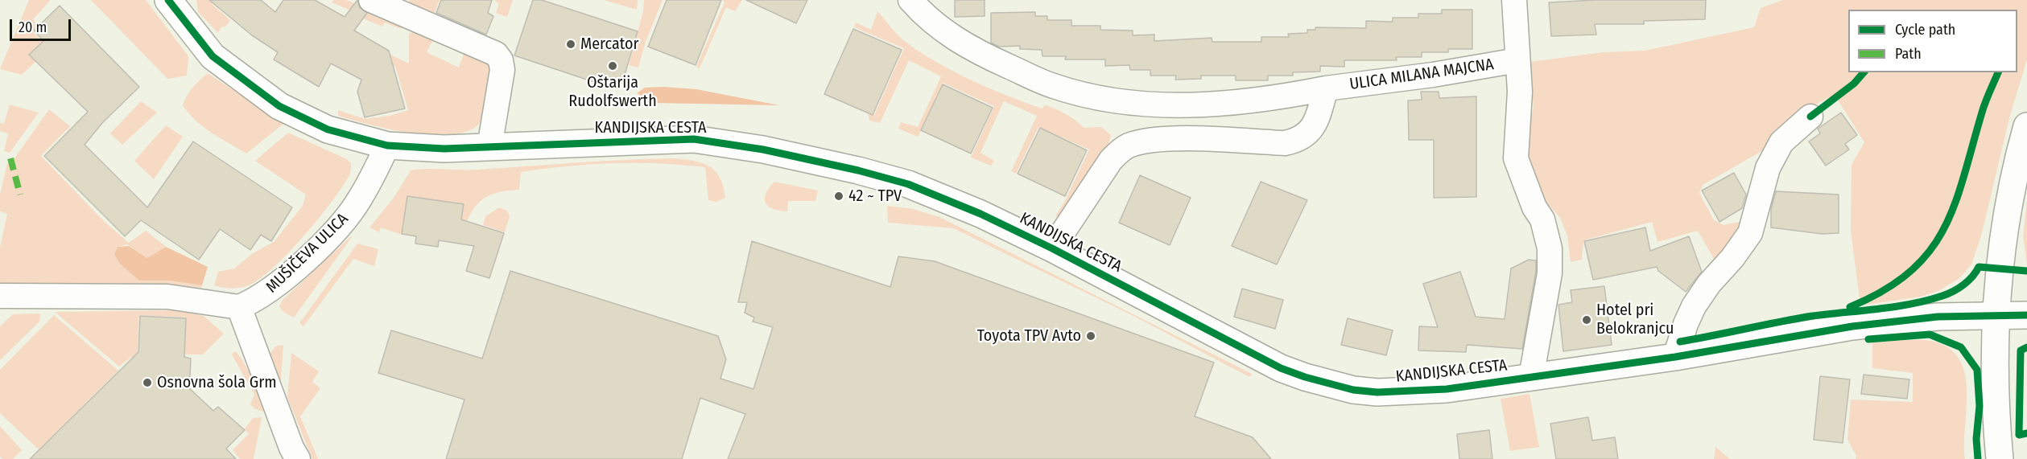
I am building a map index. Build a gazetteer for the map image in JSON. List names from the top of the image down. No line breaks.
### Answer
{"streets":{"main road":["KANDIJSKA CESTA"],"street":["ULICA MILANA MAJCNA","MUŠIČEVA ULICA"]},"crossings":[["ULICA MILANA MAJCNA","KANDIJSKA CESTA"],["KANDIJSKA CESTA","MUŠIČEVA ULICA"]],"places":["Mercator","Oštarija Rudolfswerth","42 ~ TPV","Hotel pri Belokranjcu","Toyota TPV Avto","Osnovna šola Grm"],"legend":["Cycle path","Path"],"scale_bar":"20 m"}
